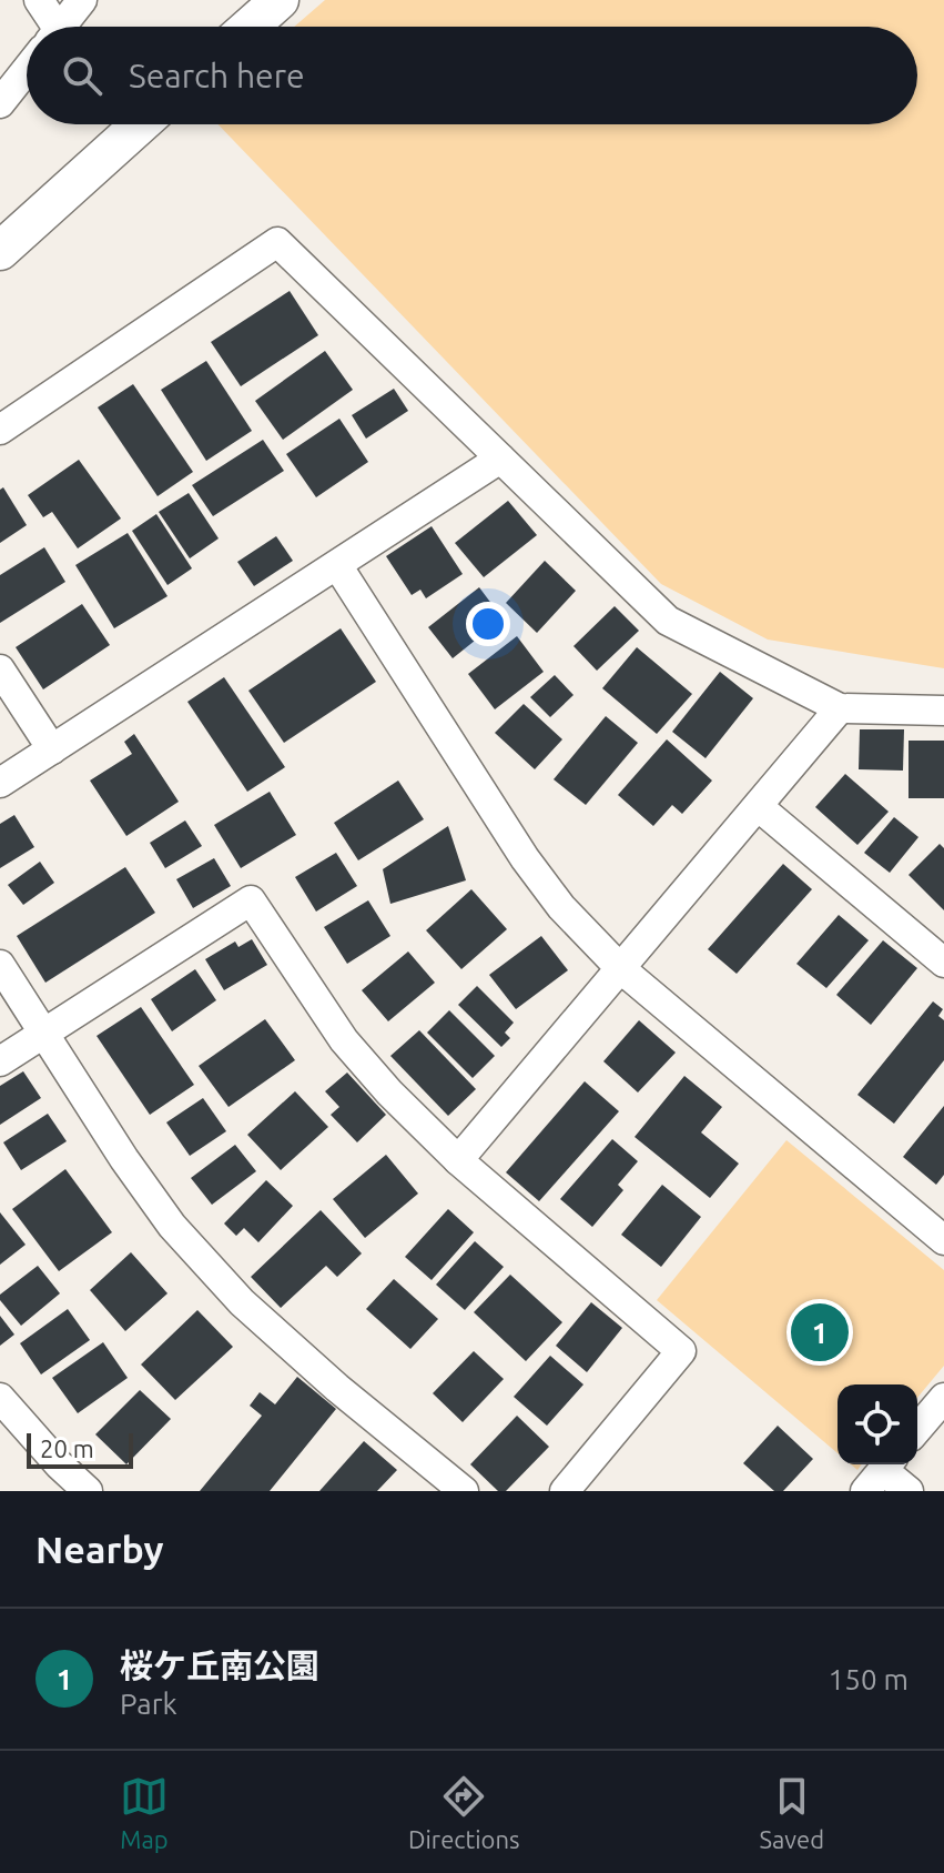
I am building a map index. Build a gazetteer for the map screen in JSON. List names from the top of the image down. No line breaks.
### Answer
{"scale_bar":"20 m","page":{"search":"Search here","pins":"1","scale":"20 m","heading":"Nearby","list":[{"mark":"1","name":"桜ケ丘南公園","note":"Park","value":"150 m"}],"nav":["Map","Directions","Saved"]}}
